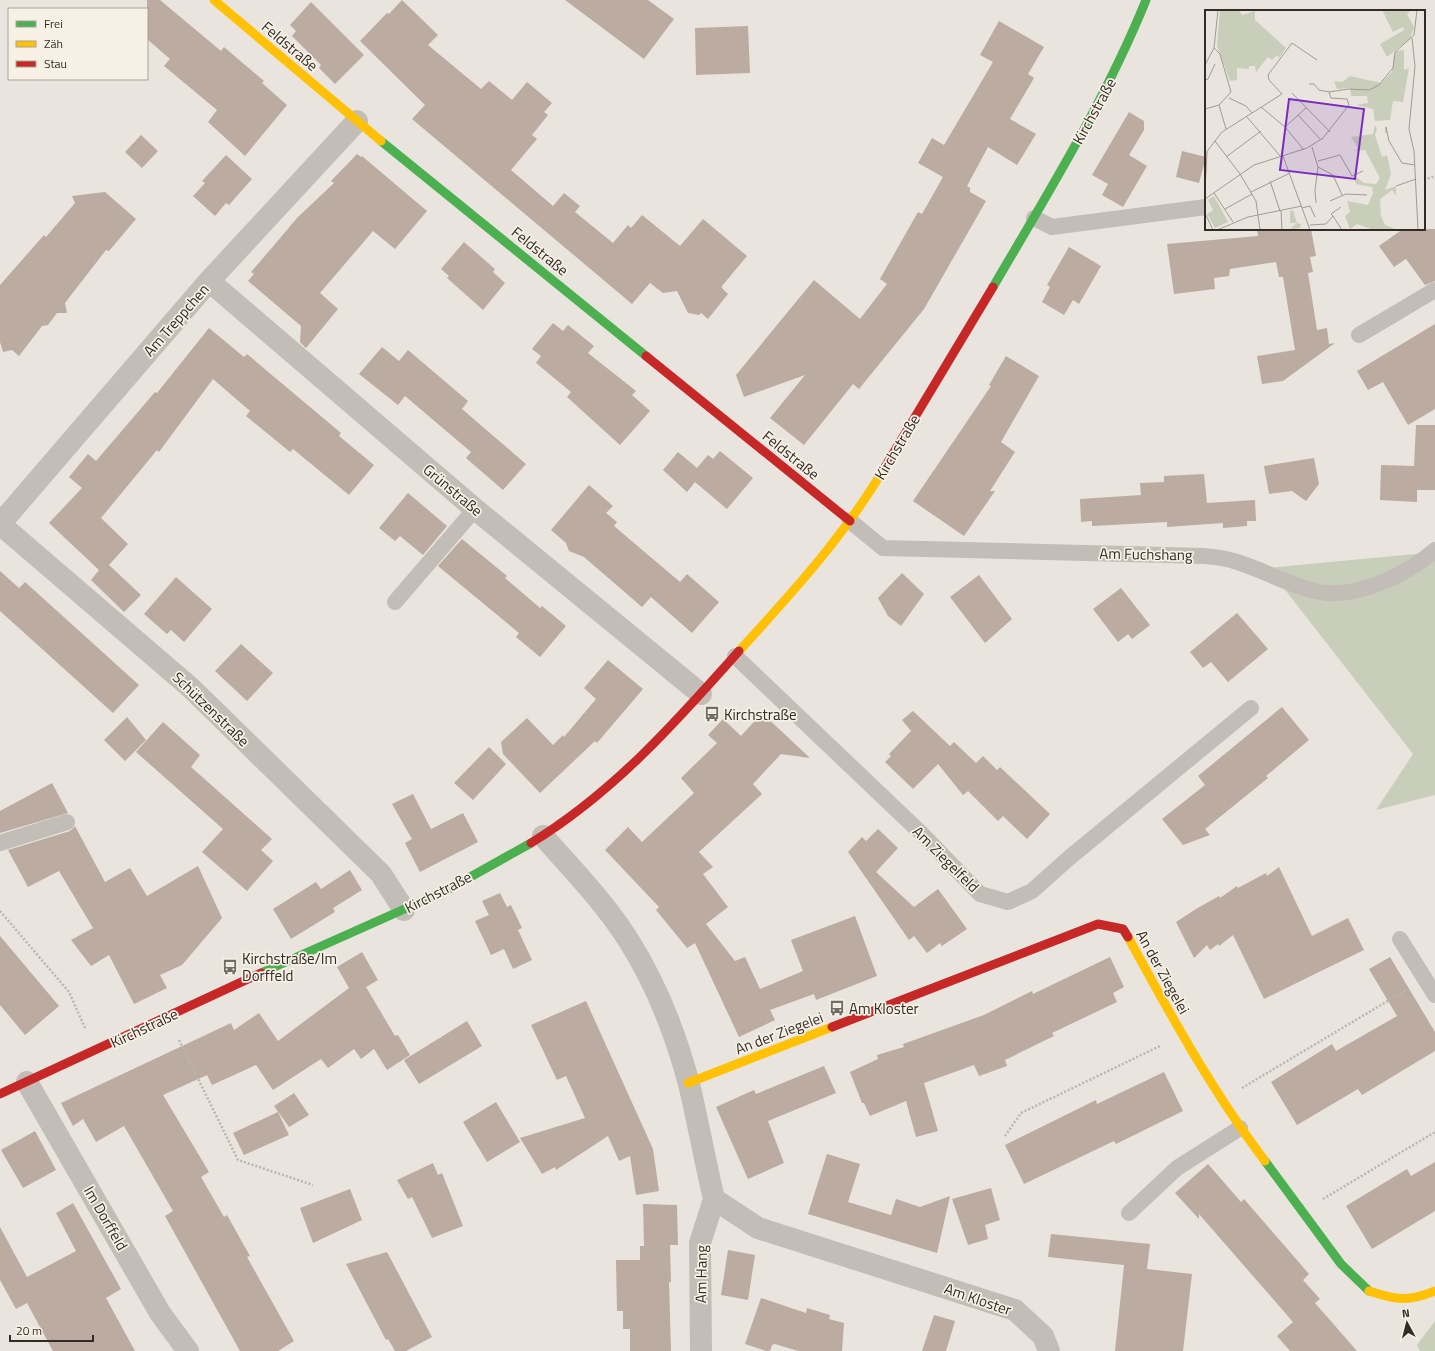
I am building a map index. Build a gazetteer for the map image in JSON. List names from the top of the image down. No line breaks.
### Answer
{"streets":{"street":["Feldstraße","Kirchstraße","Am Treppchen","Grünstraße","Schützenstraße","An der Ziegelei","Im Dorffeld","Am Hang","Am Kloster"],"lane":["Am Fuchshang","Am Ziegelfeld"]},"crossings":[["Feldstraße","Kirchstraße"],["Feldstraße","Am Treppchen"],["Feldstraße","Am Fuchshang"],["Kirchstraße","Grünstraße"],["Kirchstraße","Am Fuchshang"],["Kirchstraße","Schützenstraße"],["Kirchstraße","Am Ziegelfeld"],["Kirchstraße","Im Dorffeld"],["Am Treppchen","Grünstraße"],["Am Treppchen","Schützenstraße"],["Am Hang","Am Kloster"]],"places":{"bus stop":["Kirchstraße","Kirchstraße/Im Dorffeld","Am Kloster"]},"legend":["Frei","Zäh","Stau"],"scale_bar":"20 m","north":"top"}
